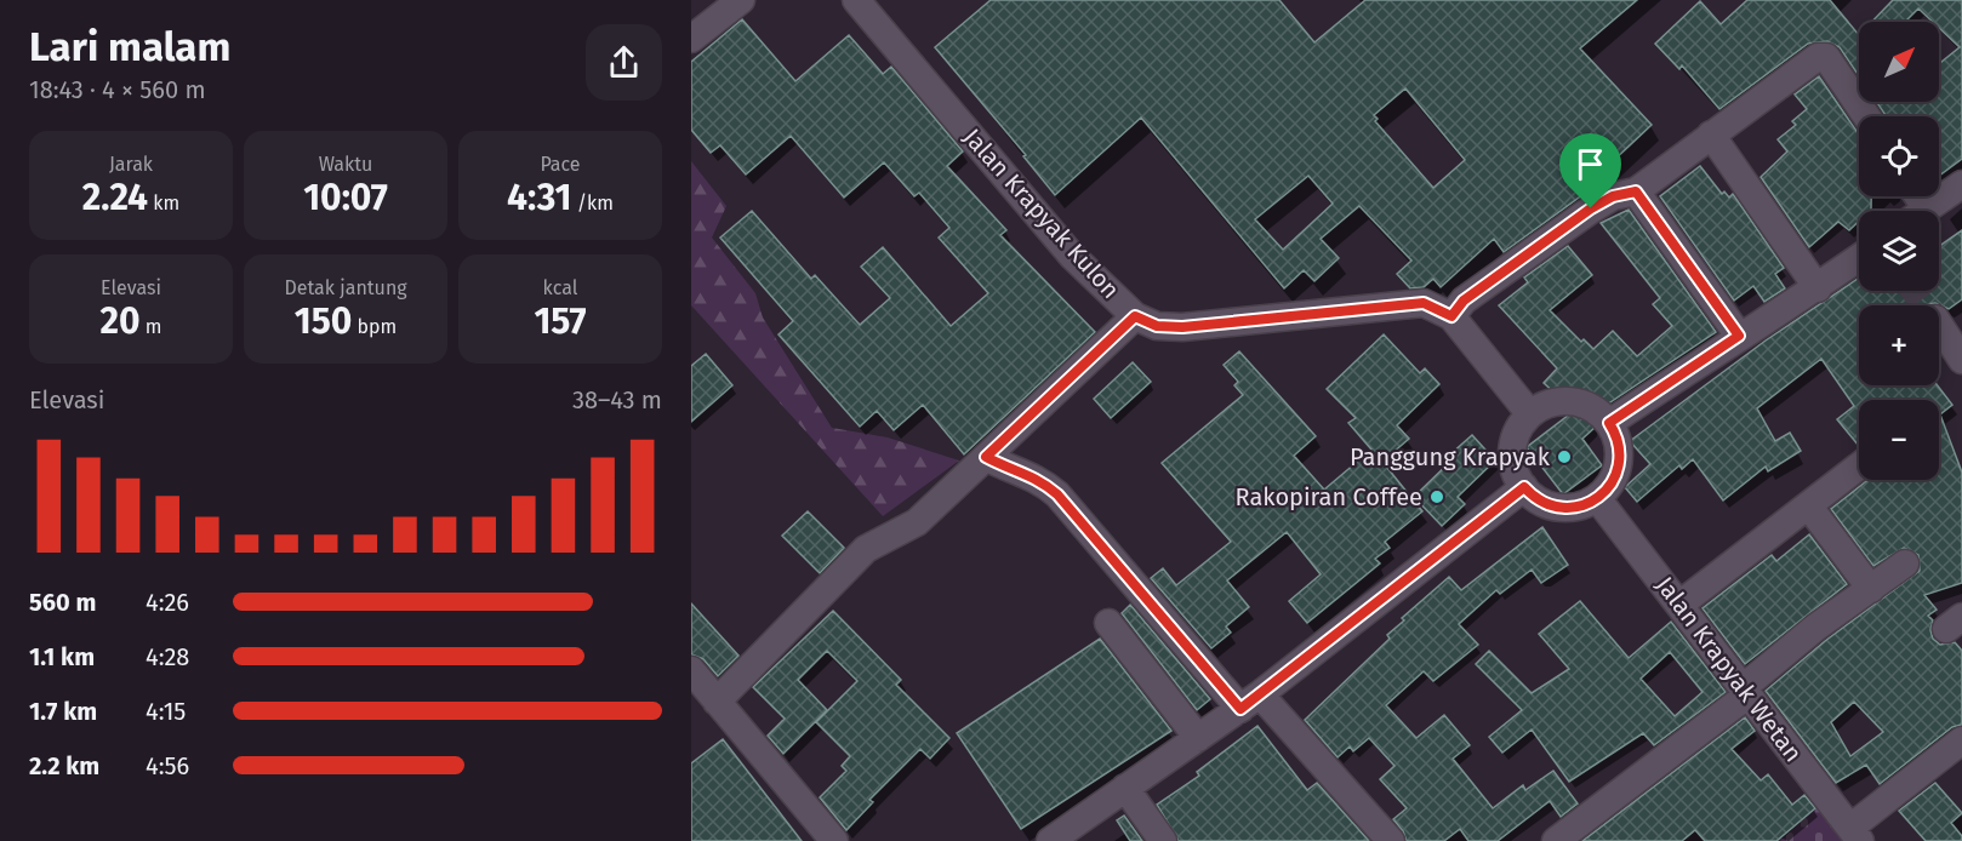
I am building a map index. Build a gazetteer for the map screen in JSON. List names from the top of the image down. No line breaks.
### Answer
{"streets":{"street":["Jalan Krapyak Kulon","Jalan Krapyak Wetan"]},"places":["Panggung Krapyak","Rakopiran Coffee"],"north":"top right","page":{"heading":["Lari malam","18:43 · 4 × 560 m"],"map_buttons":["+","−"],"stats":[["Jarak","2.24 km"],["Waktu","10:07"],["Pace","4:31 /km"],["Elevasi","20 m"],["Detak jantung","150 bpm"],["kcal","157"]],"chart":["Elevasi","38–43 m"],"list":[{"name":"560 m","note":"4:26"},{"name":"1.1 km","note":"4:28"},{"name":"1.7 km","note":"4:15"},{"name":"2.2 km","note":"4:56"}]}}
